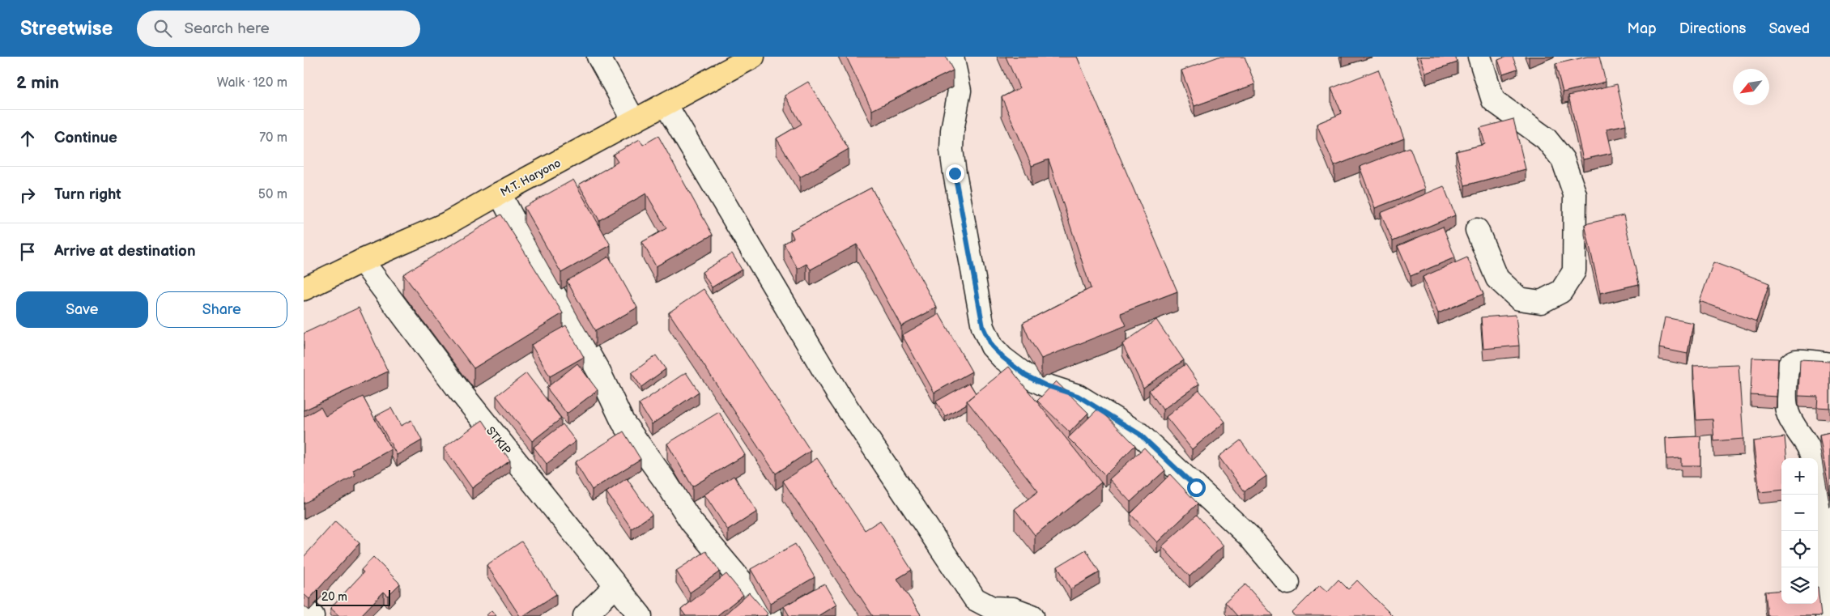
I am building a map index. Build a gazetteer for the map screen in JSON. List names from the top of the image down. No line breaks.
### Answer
{"streets":{"highway":["M.T. Haryono"],"street":["STKIP"]},"crossings":[["M.T. Haryono","STKIP"]],"scale_bar":"20 m","north":"bottom left","page":{"header":"Streetwise","search":"Search here","nav":["Map","Directions","Saved"],"heading":["2 min","Walk · 120 m"],"list":[["Continue","70 m"],["Turn right","50 m"],"Arrive at destination"],"buttons":["Save","Share"],"map_buttons":["+","−"],"scale":"20 m"}}
